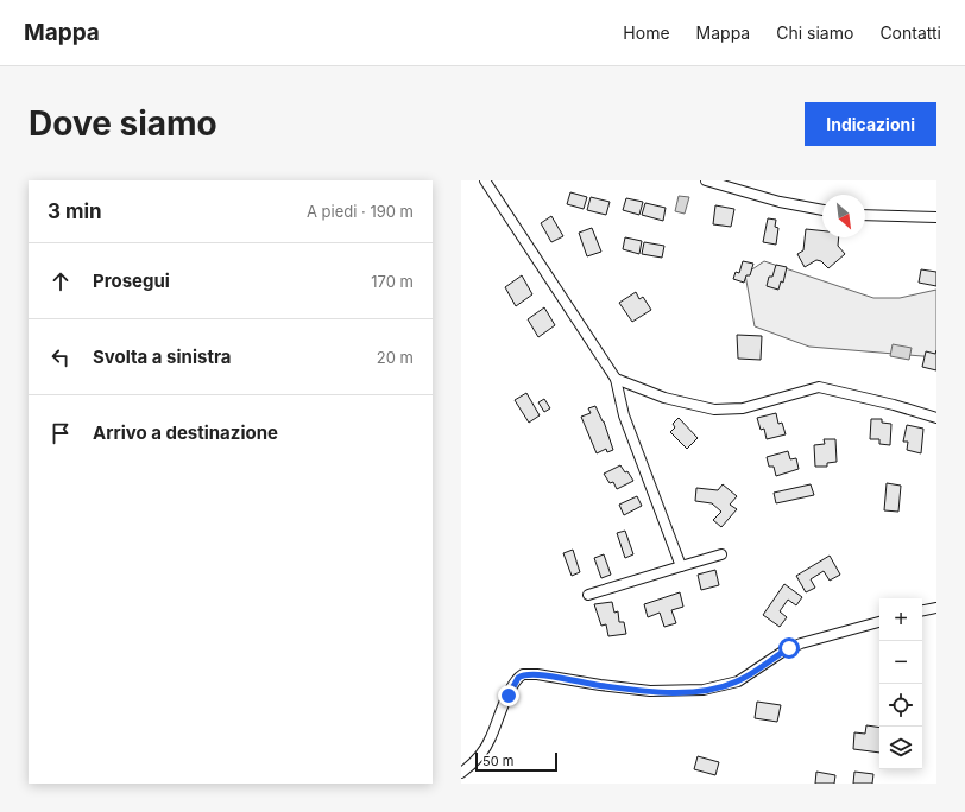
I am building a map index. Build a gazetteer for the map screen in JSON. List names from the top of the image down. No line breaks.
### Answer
{"scale_bar":"50 m","north":"bottom right","page":{"header":"Mappa","nav":["Home","Mappa","Chi siamo","Contatti"],"buttons":"Indicazioni","title":"Dove siamo","heading":["3 min","A piedi · 190 m"],"list":[["Prosegui","170 m"],["Svolta a sinistra","20 m"],"Arrivo a destinazione"],"map_buttons":["+","−"],"scale":"50 m"}}
